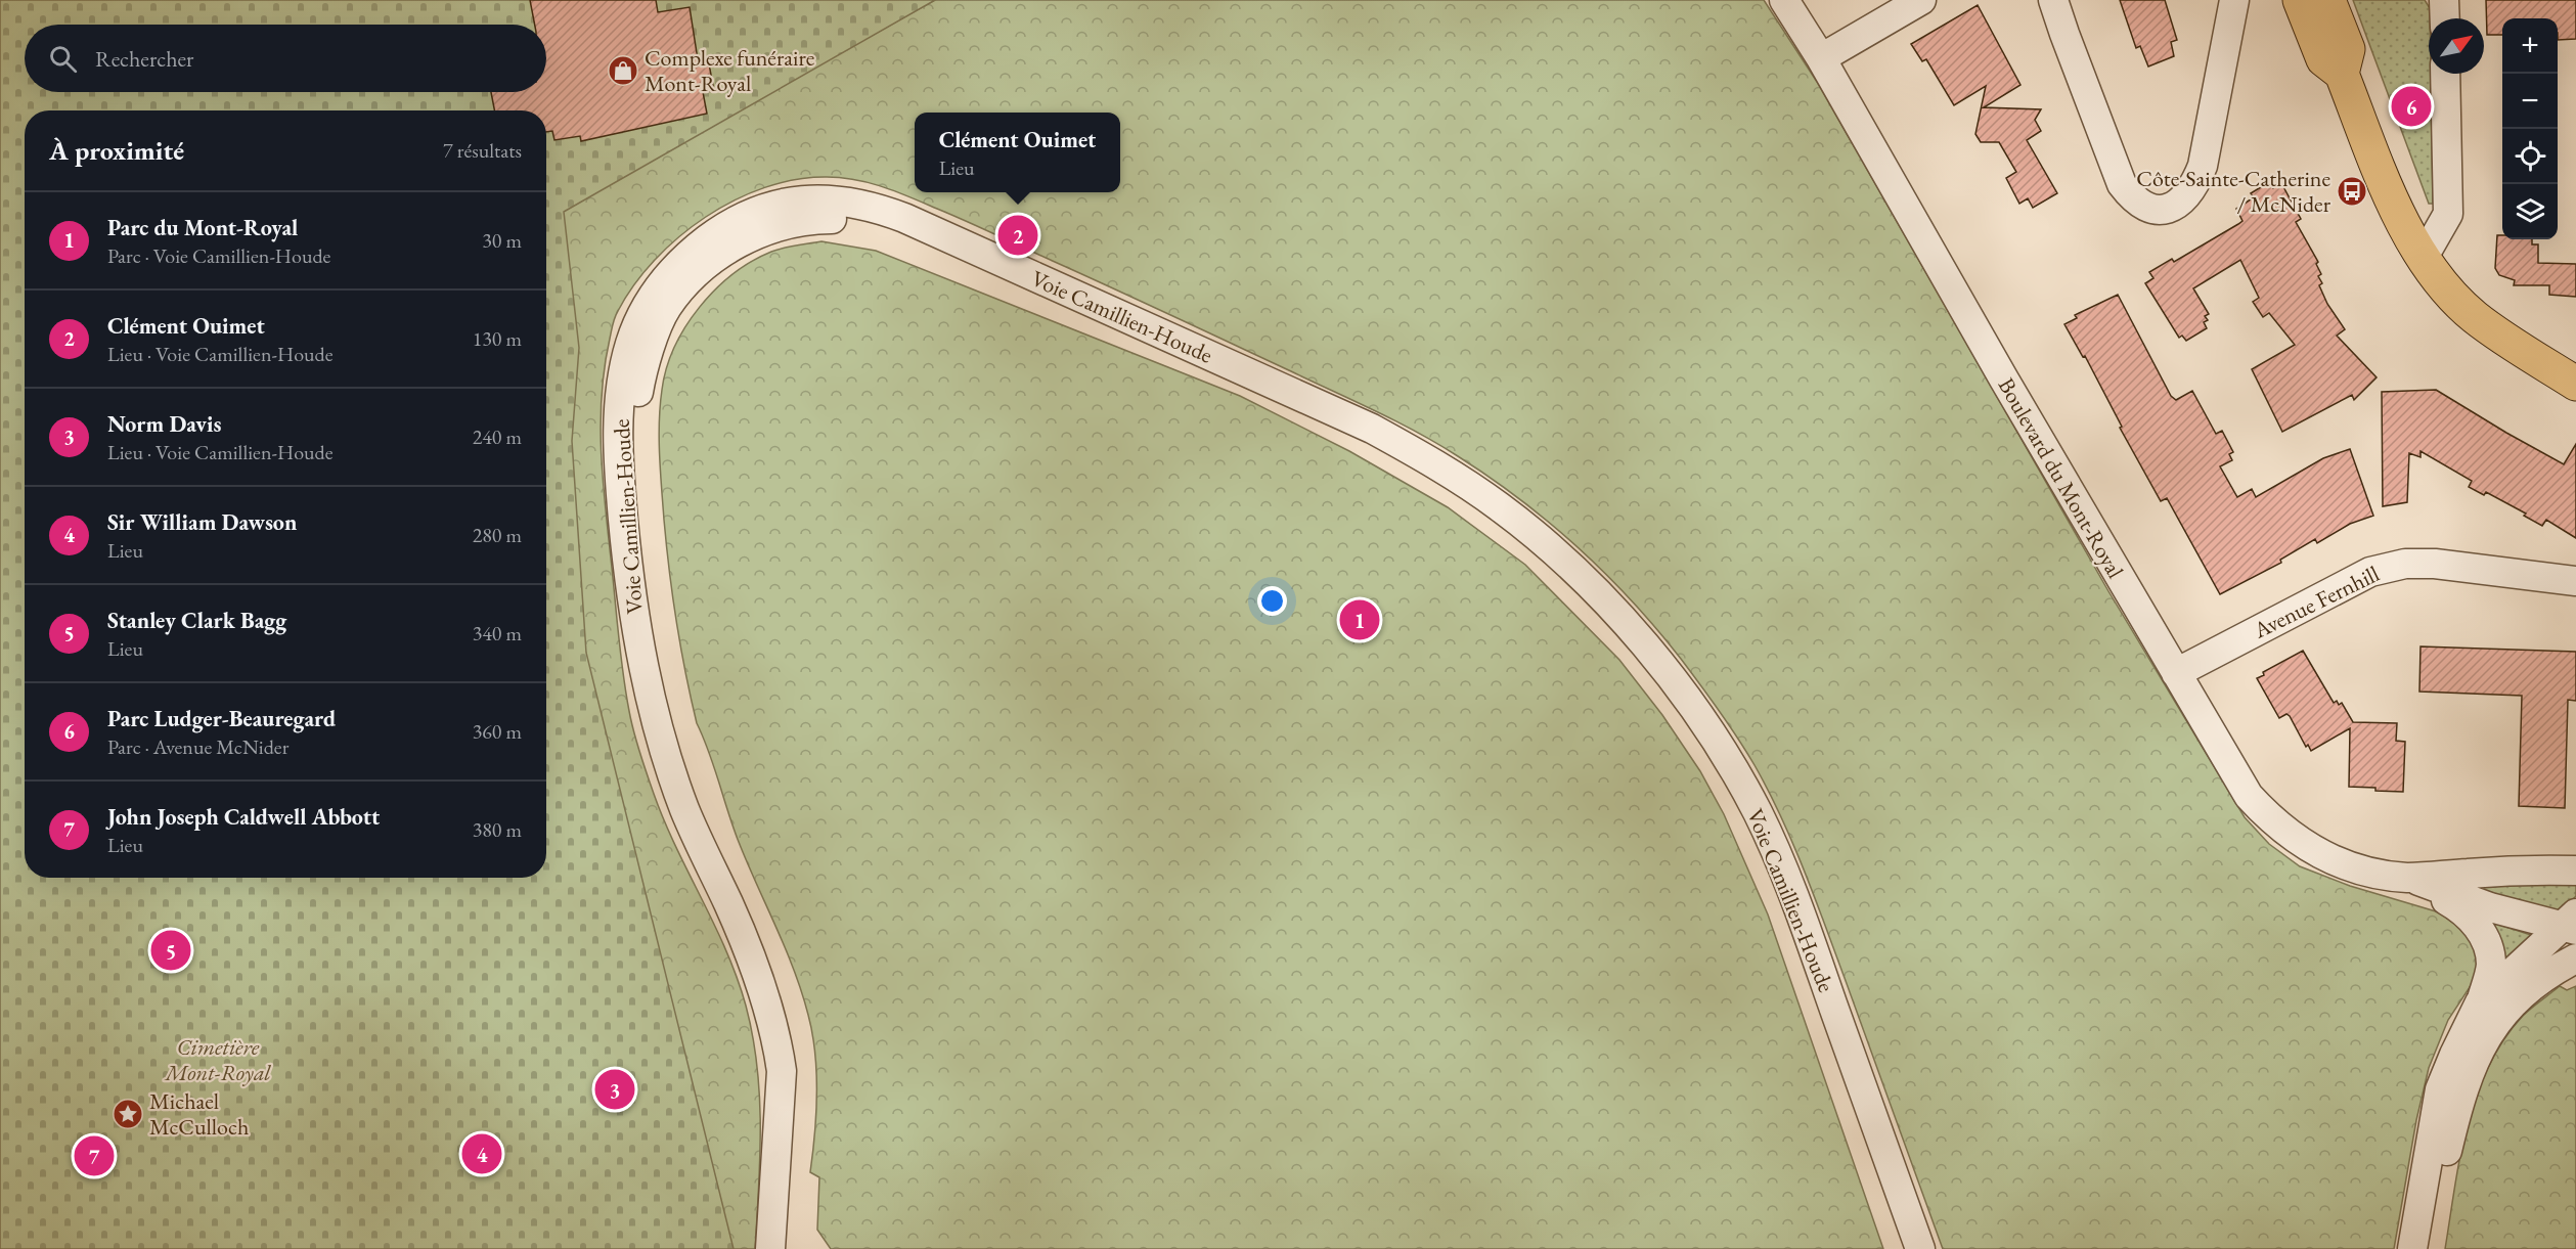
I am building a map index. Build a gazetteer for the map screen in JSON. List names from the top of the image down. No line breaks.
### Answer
{"streets":{"street":["Voie Camillien-Houde","Boulevard du Mont-Royal","Avenue Fernhill"]},"crossings":[["Boulevard du Mont-Royal","Avenue Fernhill"]],"parks":["Cimetière Mont-Royal"],"places":{"shop":["Complexe funéraire Mont-Royal"],"bus stop":["Côte-Sainte-Catherine / McNider"],"place":["Michael McCulloch"]},"north":"top right","page":{"map_buttons":["+","−"],"search":"Rechercher","pins":["6","2","1","5","3","4","7"],"heading":["À proximité","7 résultats"],"popup":["Clément Ouimet","Lieu"],"list":[{"mark":"1","name":"Parc du Mont-Royal","note":"Parc · Voie Camillien-Houde","value":"30 m"},{"mark":"2","name":"Clément Ouimet","note":"Lieu · Voie Camillien-Houde","value":"130 m"},{"mark":"3","name":"Norm Davis","note":"Lieu · Voie Camillien-Houde","value":"240 m"},{"mark":"4","name":"Sir William Dawson","note":"Lieu","value":"280 m"},{"mark":"5","name":"Stanley Clark Bagg","note":"Lieu","value":"340 m"},{"mark":"6","name":"Parc Ludger-Beauregard","note":"Parc · Avenue McNider","value":"360 m"},{"mark":"7","name":"John Joseph Caldwell Abbott","note":"Lieu","value":"380 m"}]}}
